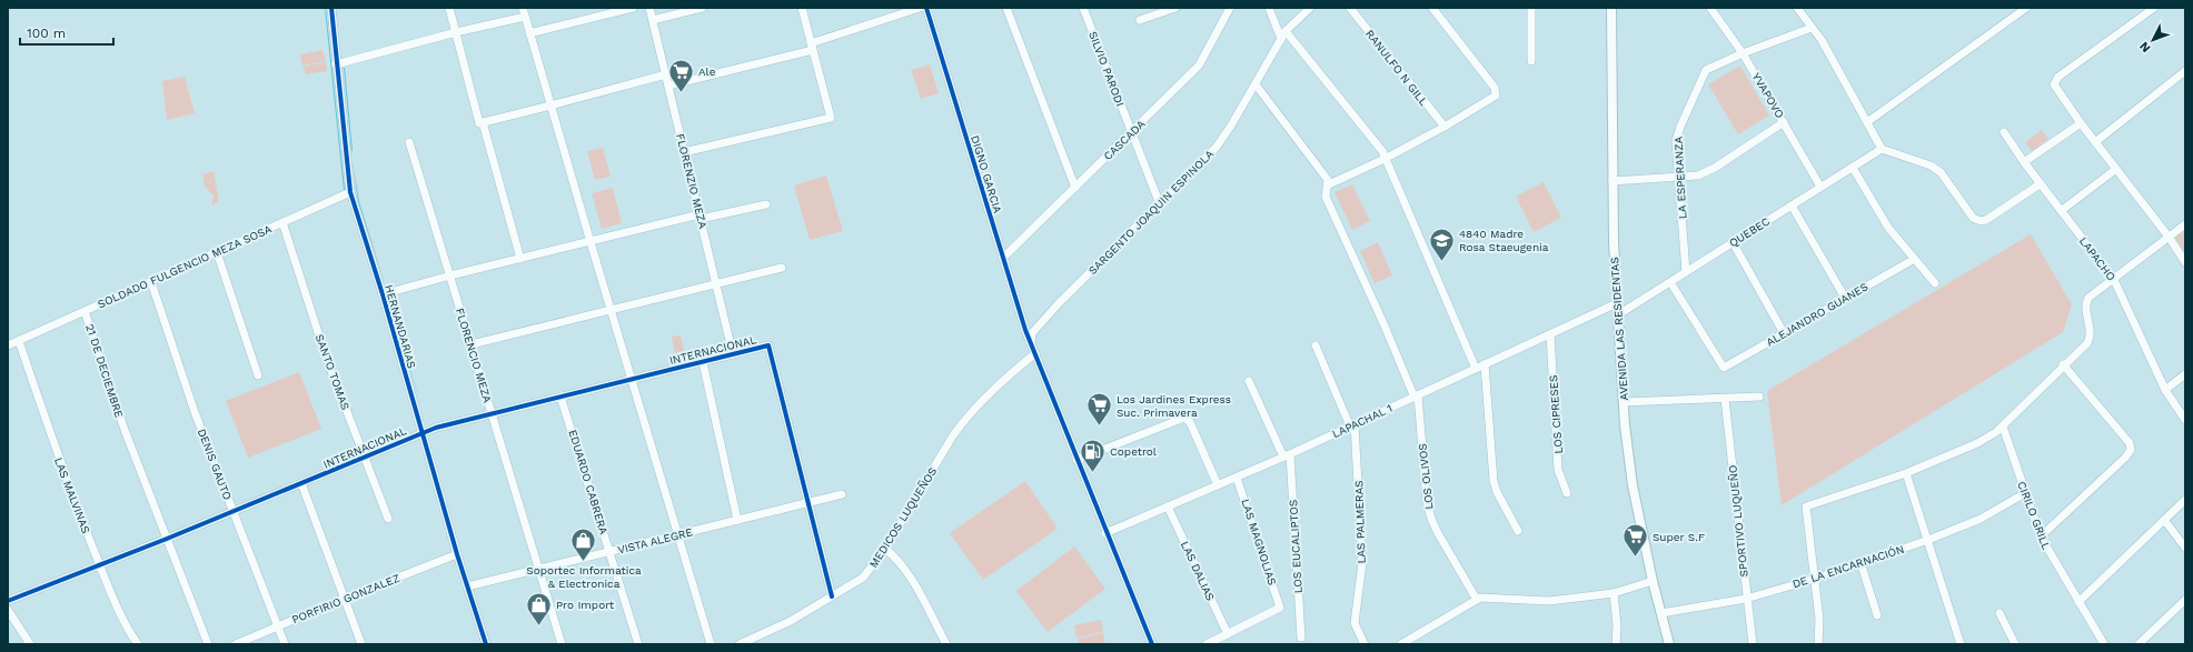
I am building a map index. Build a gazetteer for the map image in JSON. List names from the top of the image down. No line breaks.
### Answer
{"streets":{"main road":["AVENIDA LAS RESIDENTAS"],"street":["RANULFO N GILL","SILVIO PARODI","YVAPOVO","CASCADA","DIGNO GARCIA","LA ESPERANZA","FLORENZIO MEZA","SARGENTO JOAQUIN ESPINOLA","QUEBEC","LAPACHO","SOLDADO FULGENCIO MEZA SOSA","ALEJANDRO GUANES","HERNANDARIAS","INTERNACIONAL","FLORENCIO MEZA","21 DE DECIEMBRE","SANTO TOMAS","LOS CIPRESES","LAPACHAL 1","DENIS GAUTO","LOS OLIVOS","EDUARDO CABRERA","LAS MALVINAS","CIRILO GRILL","MEDICOS LUQUEÑOS","SPORTIVO LUQUEÑO","LAS PALMERAS","VISTA ALEGRE","LAS MAGNOLIAS","LOS EUCALIPTOS","DE LA ENCARNACIÓN","LAS DALIAS","PORFIRIO GONZALEZ"]},"crossings":[["SILVIO PARODI","CASCADA"],["SILVIO PARODI","SARGENTO JOAQUIN ESPINOLA"],["YVAPOVO","LA ESPERANZA"],["YVAPOVO","QUEBEC"],["CASCADA","DIGNO GARCIA"],["DIGNO GARCIA","SARGENTO JOAQUIN ESPINOLA"],["DIGNO GARCIA","LAPACHAL 1"],["DIGNO GARCIA","MEDICOS LUQUEÑOS"],["LA ESPERANZA","QUEBEC"],["FLORENZIO MEZA","INTERNACIONAL"],["QUEBEC","ALEJANDRO GUANES"],["QUEBEC","AVENIDA LAS RESIDENTAS"],["SOLDADO FULGENCIO MEZA SOSA","HERNANDARIAS"],["SOLDADO FULGENCIO MEZA SOSA","21 DE DECIEMBRE"],["SOLDADO FULGENCIO MEZA SOSA","SANTO TOMAS"],["SOLDADO FULGENCIO MEZA SOSA","DENIS GAUTO"],["SOLDADO FULGENCIO MEZA SOSA","LAS MALVINAS"],["HERNANDARIAS","INTERNACIONAL"],["HERNANDARIAS","VISTA ALEGRE"],["HERNANDARIAS","PORFIRIO GONZALEZ"],["AVENIDA LAS RESIDENTAS","LAPACHAL 1"],["AVENIDA LAS RESIDENTAS","DE LA ENCARNACIÓN"],["INTERNACIONAL","FLORENCIO MEZA"],["INTERNACIONAL","21 DE DECIEMBRE"],["INTERNACIONAL","SANTO TOMAS"],["INTERNACIONAL","DENIS GAUTO"],["INTERNACIONAL","EDUARDO CABRERA"],["INTERNACIONAL","LAS MALVINAS"],["INTERNACIONAL","VISTA ALEGRE"],["FLORENCIO MEZA","VISTA ALEGRE"],["LOS CIPRESES","LAPACHAL 1"],["LAPACHAL 1","LOS OLIVOS"],["LAPACHAL 1","LAS PALMERAS"],["LAPACHAL 1","LAS MAGNOLIAS"],["LAPACHAL 1","LOS EUCALIPTOS"],["LAPACHAL 1","LAS DALIAS"],["DENIS GAUTO","PORFIRIO GONZALEZ"],["EDUARDO CABRERA","VISTA ALEGRE"],["CIRILO GRILL","DE LA ENCARNACIÓN"],["SPORTIVO LUQUEÑO","DE LA ENCARNACIÓN"],["LAS MAGNOLIAS","LAS DALIAS"]],"places":{"supermarket":["Ale","Los Jardines Express Suc. Primavera","Super S.F"],"school or university":["4840 Madre Rosa Staeugenia"],"fuel station":["Copetrol"],"shop":["Soportec Informatica & Electronica","Pro Import"]},"scale_bar":"100 m","north":"bottom left"}
